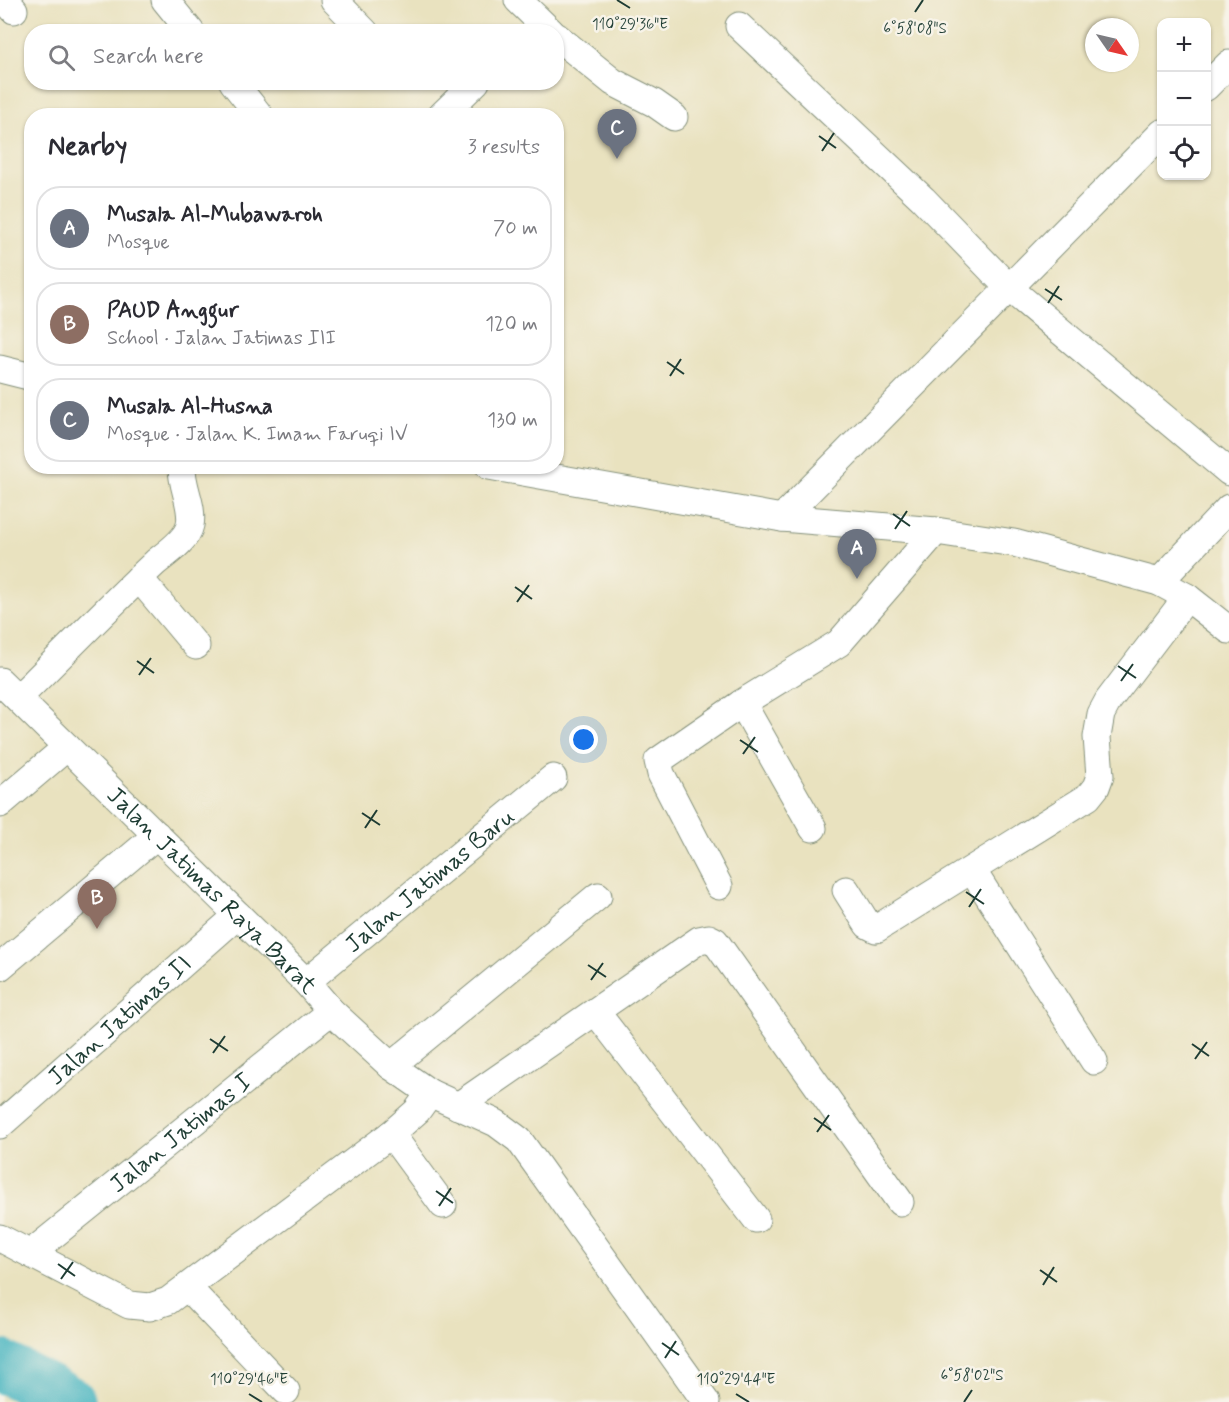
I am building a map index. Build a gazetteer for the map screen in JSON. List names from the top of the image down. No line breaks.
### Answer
{"streets":{"street":["Jalan Jatimas Baru","Jalan Jatimas Raya Barat","Jalan Jatimas II","Jalan Jatimas I"]},"crossings":[["Jalan Jatimas Baru","Jalan Jatimas Raya Barat"],["Jalan Jatimas Raya Barat","Jalan Jatimas II"],["Jalan Jatimas Raya Barat","Jalan Jatimas I"]],"north":"bottom right","page":{"map_buttons":["+","−"],"search":"Search here","heading":["Nearby","3 results"],"pins":["C","A","B"],"list":[{"mark":"A","name":"Musala Al-Mubawaroh","note":"Mosque","value":"70 m"},{"mark":"B","name":"PAUD Anggur","note":"School · Jalan Jatimas III","value":"120 m"},{"mark":"C","name":"Musala Al-Husna","note":"Mosque · Jalan K. Imam Faruqi IV","value":"130 m"}]},"coordinates":["110°29'36\"E","6°58'08\"S","6°58'02\"S","110°29'46\"E","110°29'44\"E"]}
